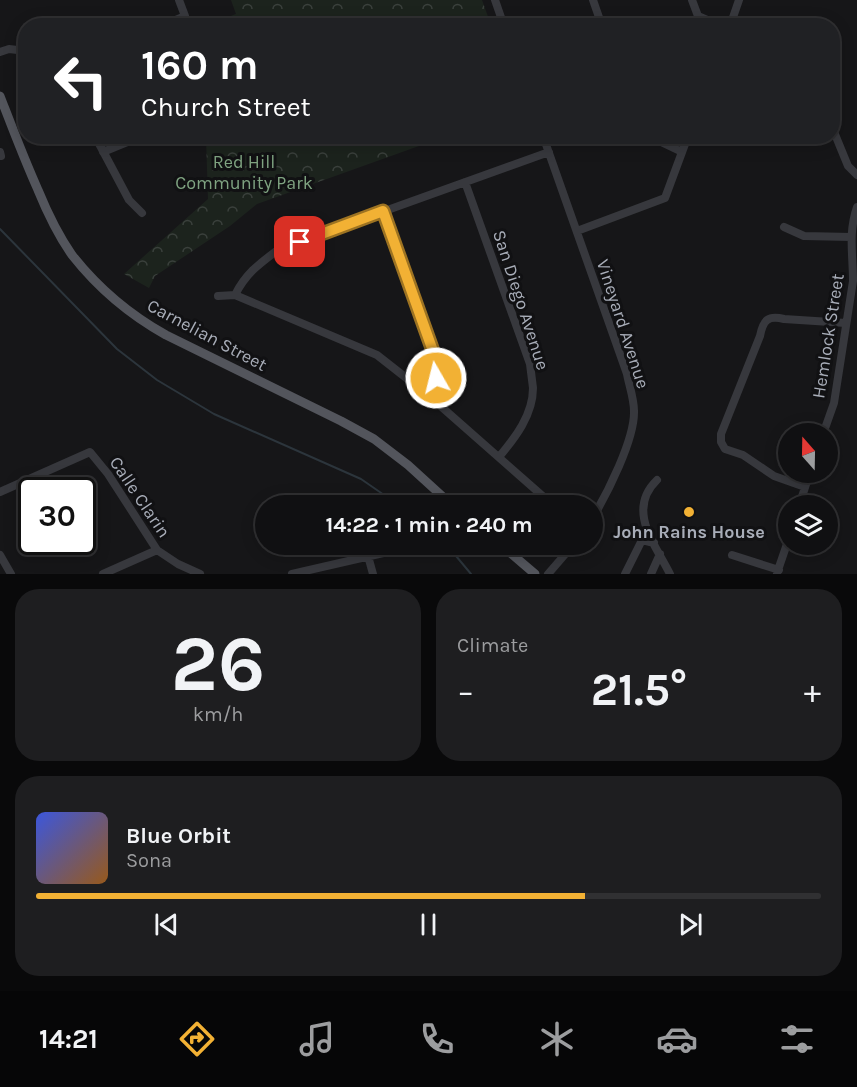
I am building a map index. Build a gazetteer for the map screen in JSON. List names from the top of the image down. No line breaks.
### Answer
{"streets":{"main road":["Carnelian Street"],"street":["San Diego Avenue","Vineyard Avenue","Hemlock Street","Calle Clarin"]},"parks":["Red Hill Community Park"],"places":["John Rains House"],"north":"top","page":{"turn":["160 m","Church Street"],"limit":"30","trip":"14:22 · 1 min · 240 m","tile":[["26","km/h"],"Climate"],"heat":["−","21.5°","+"],"song":["Blue Orbit","Sona"],"tabs":"14:21"}}
